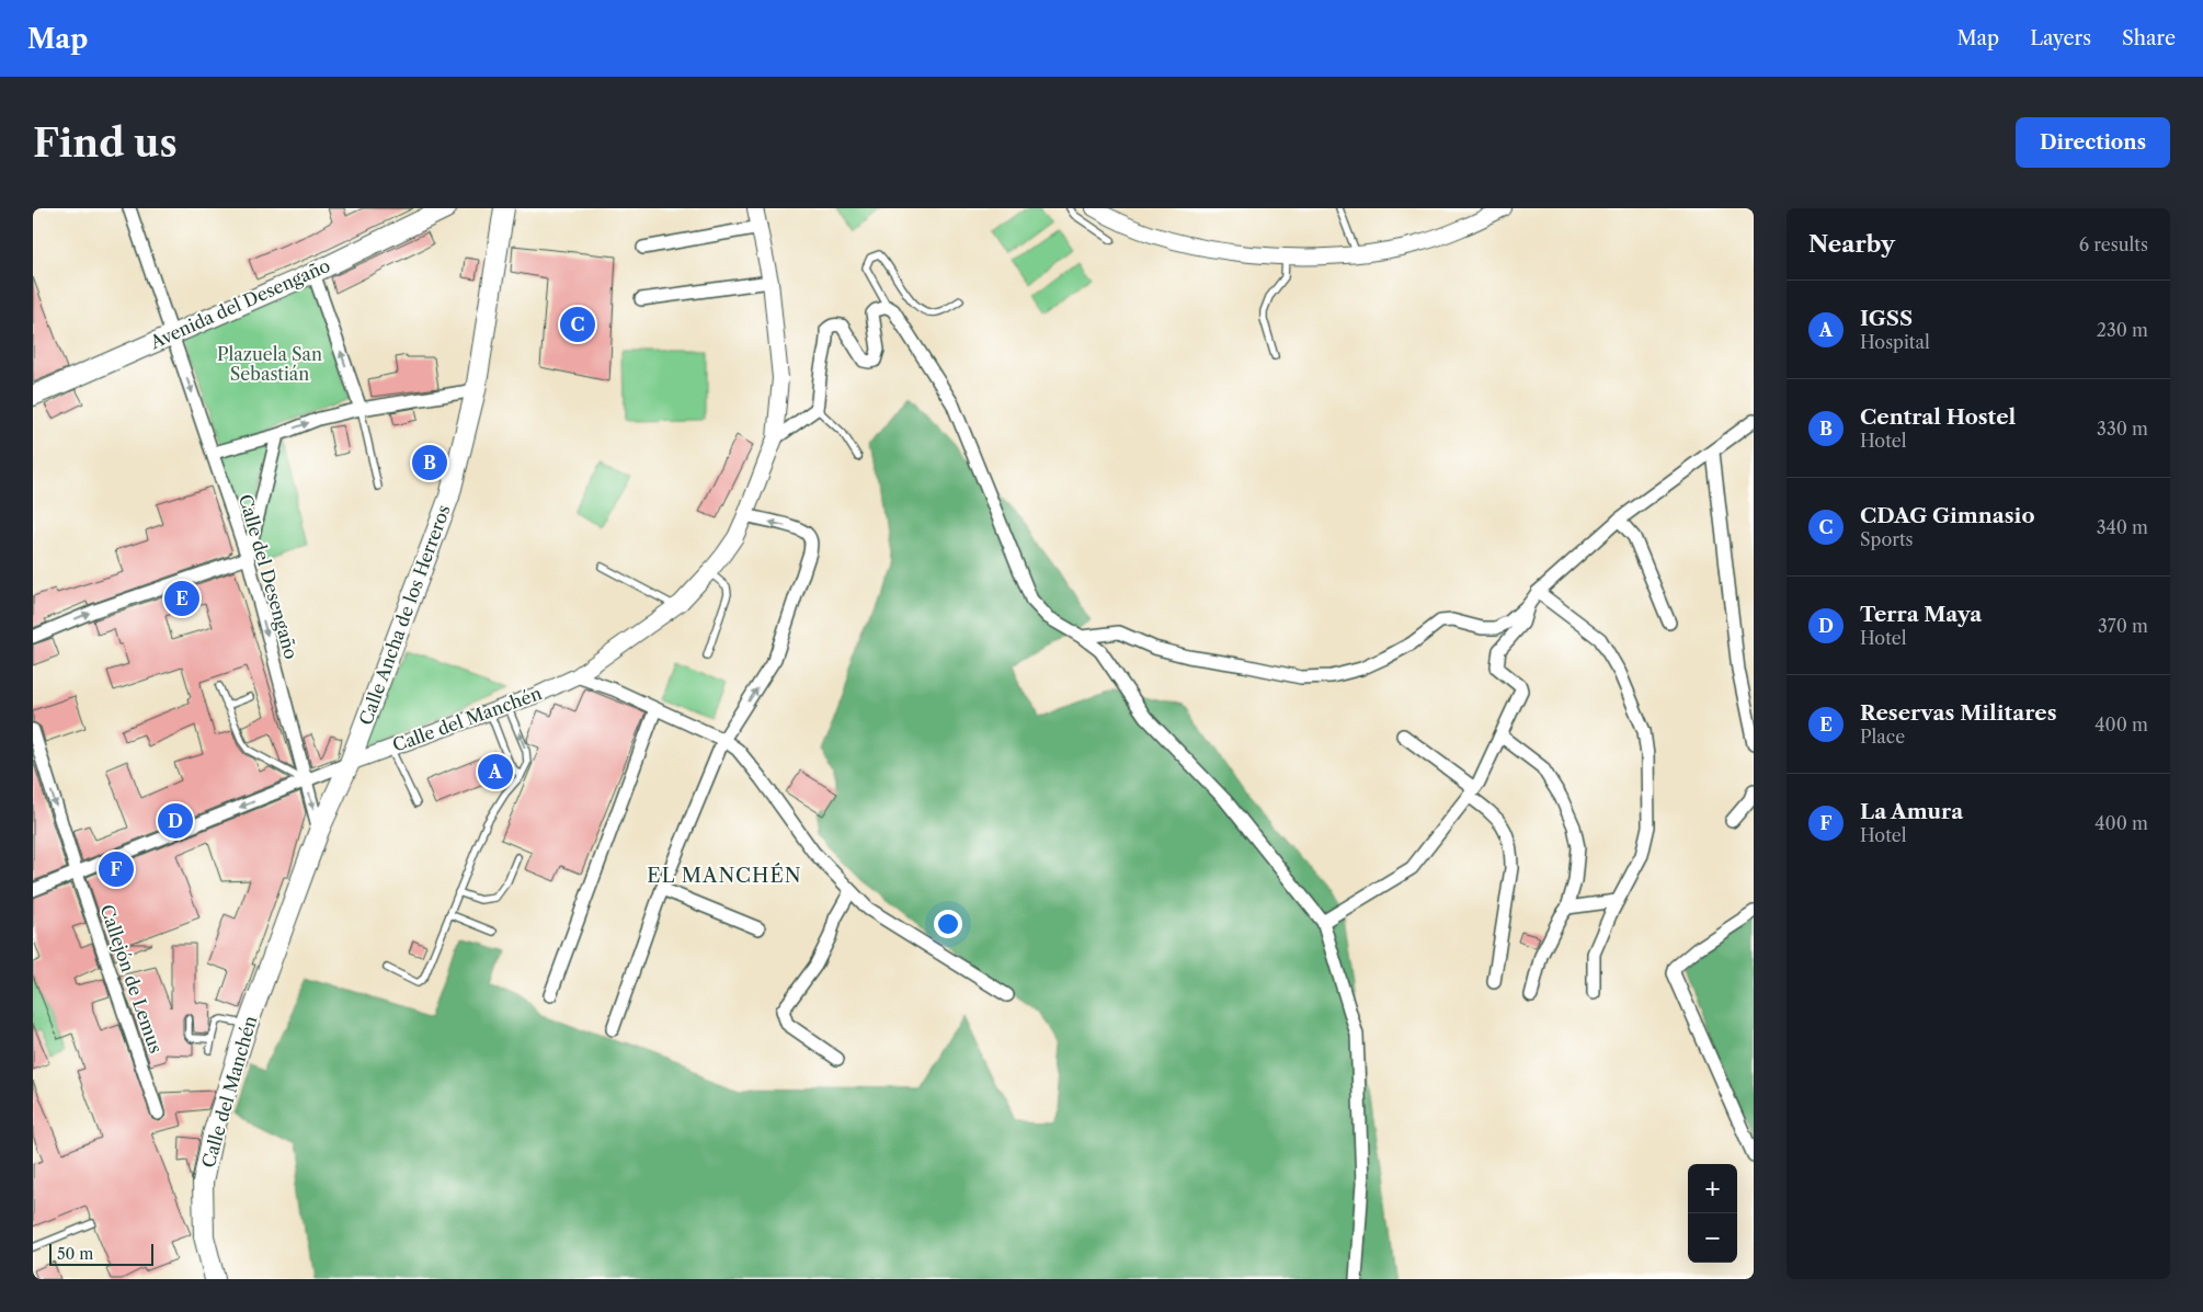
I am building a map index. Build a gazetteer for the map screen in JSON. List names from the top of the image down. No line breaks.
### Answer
{"streets":{"main road":["Avenida del Desengaño","Calle Ancha de los Herreros","Calle del Manchén"],"street":["Calle del Desengaño","Callejón de Lemus"]},"crossings":[["Avenida del Desengaño","Calle del Desengaño"],["Calle del Desengaño","Calle del Manchén"],["Calle Ancha de los Herreros","Calle del Manchén"]],"one_way":["Calle del Desengaño","Callejón de Lemus"],"districts":["EL MANCHÉN"],"parks":["Plazuela San Sebastián"],"scale_bar":"50 m","page":{"header":"Map","nav":["Map","Layers","Share"],"buttons":"Directions","title":"Find us","heading":["Nearby","6 results"],"list":[{"mark":"A","name":"IGSS","note":"Hospital","value":"230 m"},{"mark":"B","name":"Central Hostel","note":"Hotel","value":"330 m"},{"mark":"C","name":"CDAG Gimnasio","note":"Sports","value":"340 m"},{"mark":"D","name":"Terra Maya","note":"Hotel","value":"370 m"},{"mark":"E","name":"Reservas Militares","note":"Place","value":"400 m"},{"mark":"F","name":"La Amura","note":"Hotel","value":"400 m"}],"pins":["C","B","E","A","D","F"],"map_buttons":["+","−"],"scale":"50 m"}}
